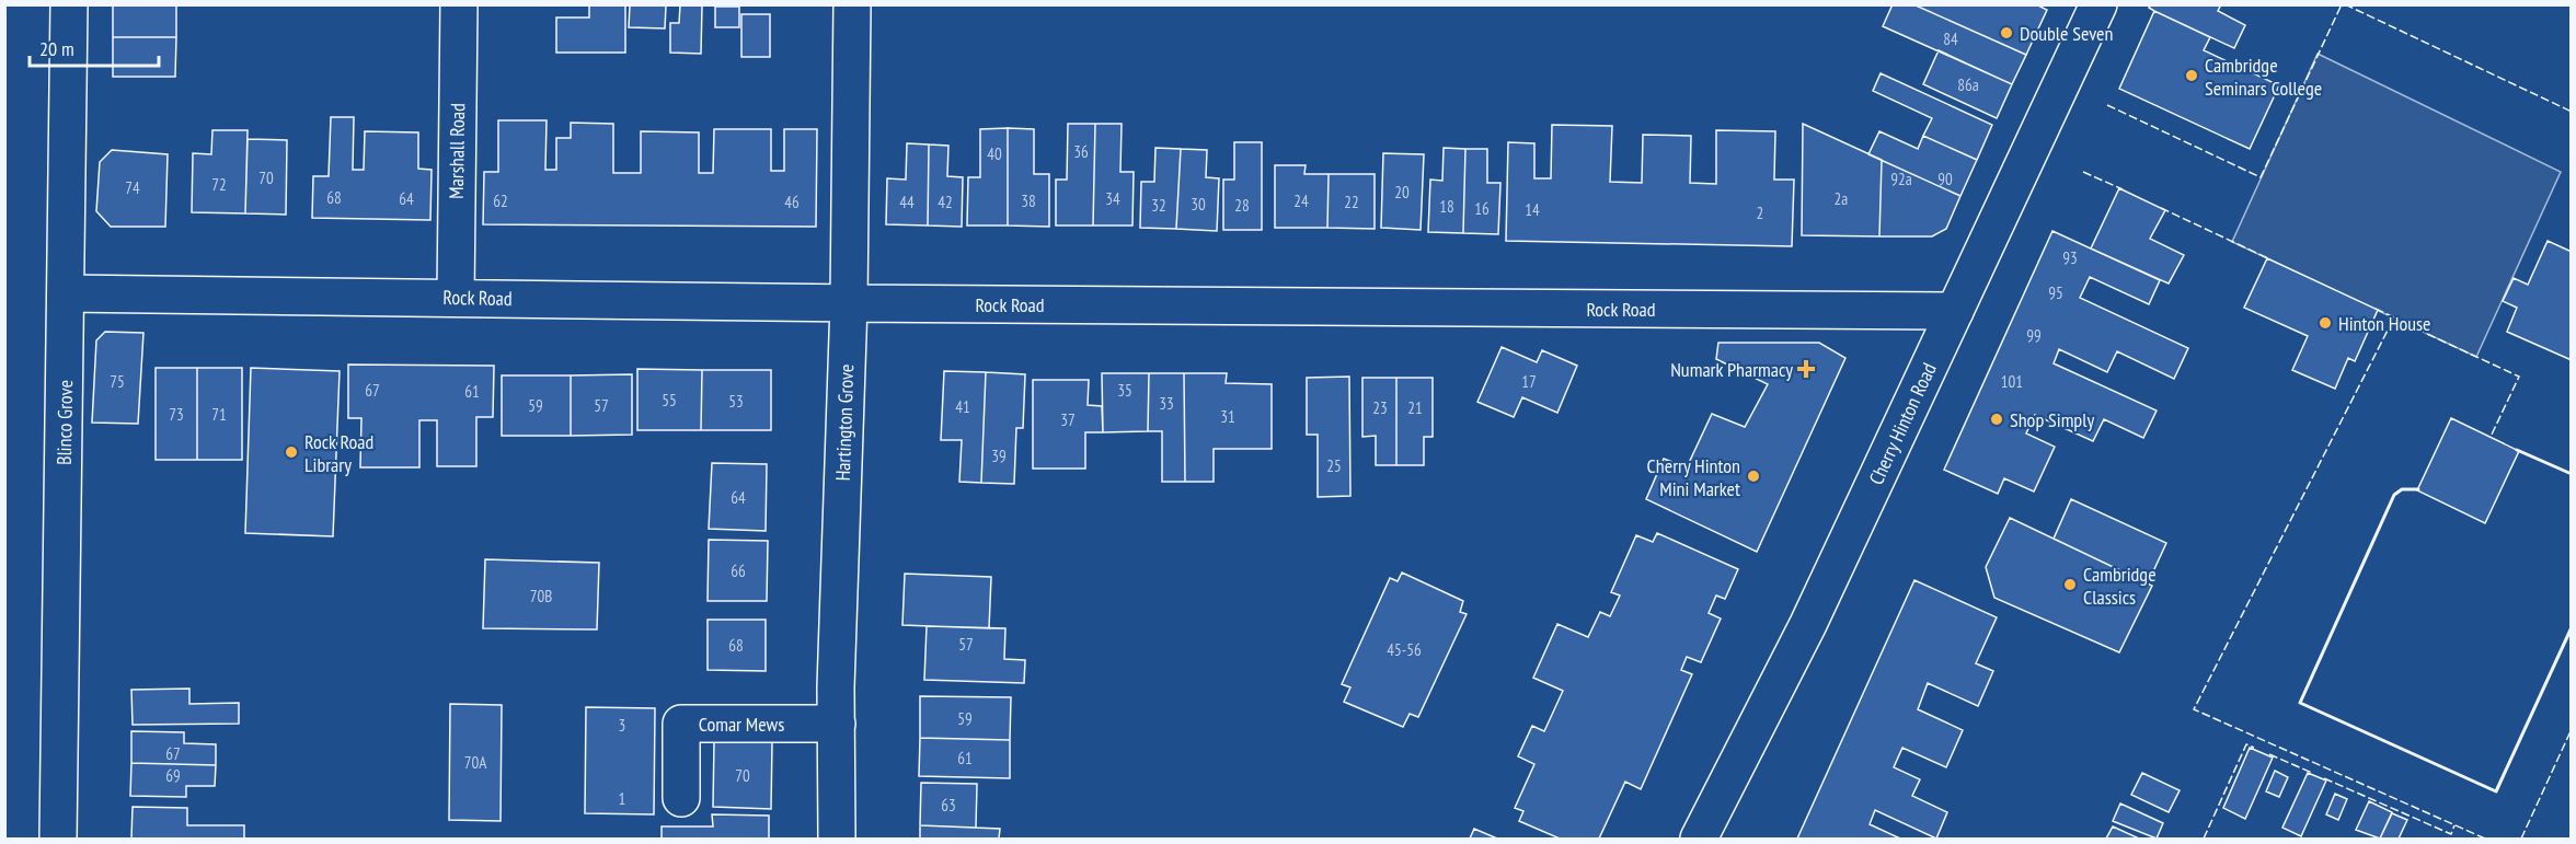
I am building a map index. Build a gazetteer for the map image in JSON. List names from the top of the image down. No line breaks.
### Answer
{"streets":{"street":["Marshall Road","Rock Road","Blinco Grove","Hartington Grove","Cherry Hinton Road","Comar Mews"]},"crossings":[["Marshall Road","Rock Road"],["Rock Road","Blinco Grove"],["Rock Road","Hartington Grove"],["Rock Road","Cherry Hinton Road"],["Hartington Grove","Comar Mews"]],"places":{"other":["Double Seven","Cambridge Seminars College","Hinton House","Shop Simply","Rock Road Library","Cherry Hinton Mini Market","Cambridge Classics"],"health":["Numark Pharmacy"]},"house_numbers":["84","86a","36","40","70","92a","90","72","74","20","68","64","34","2a","62","38","24","46","44","42","22","30","32","28","18","16","14","2","93","95","99","75","17","101","67","35","61","55","53","33","59","57","41","23","21","73","71","31","37","39","25","64","66","70B","57","68","45-56","59","3","67","61","70A","69","70","1","63"],"scale_bar":"20 m"}
